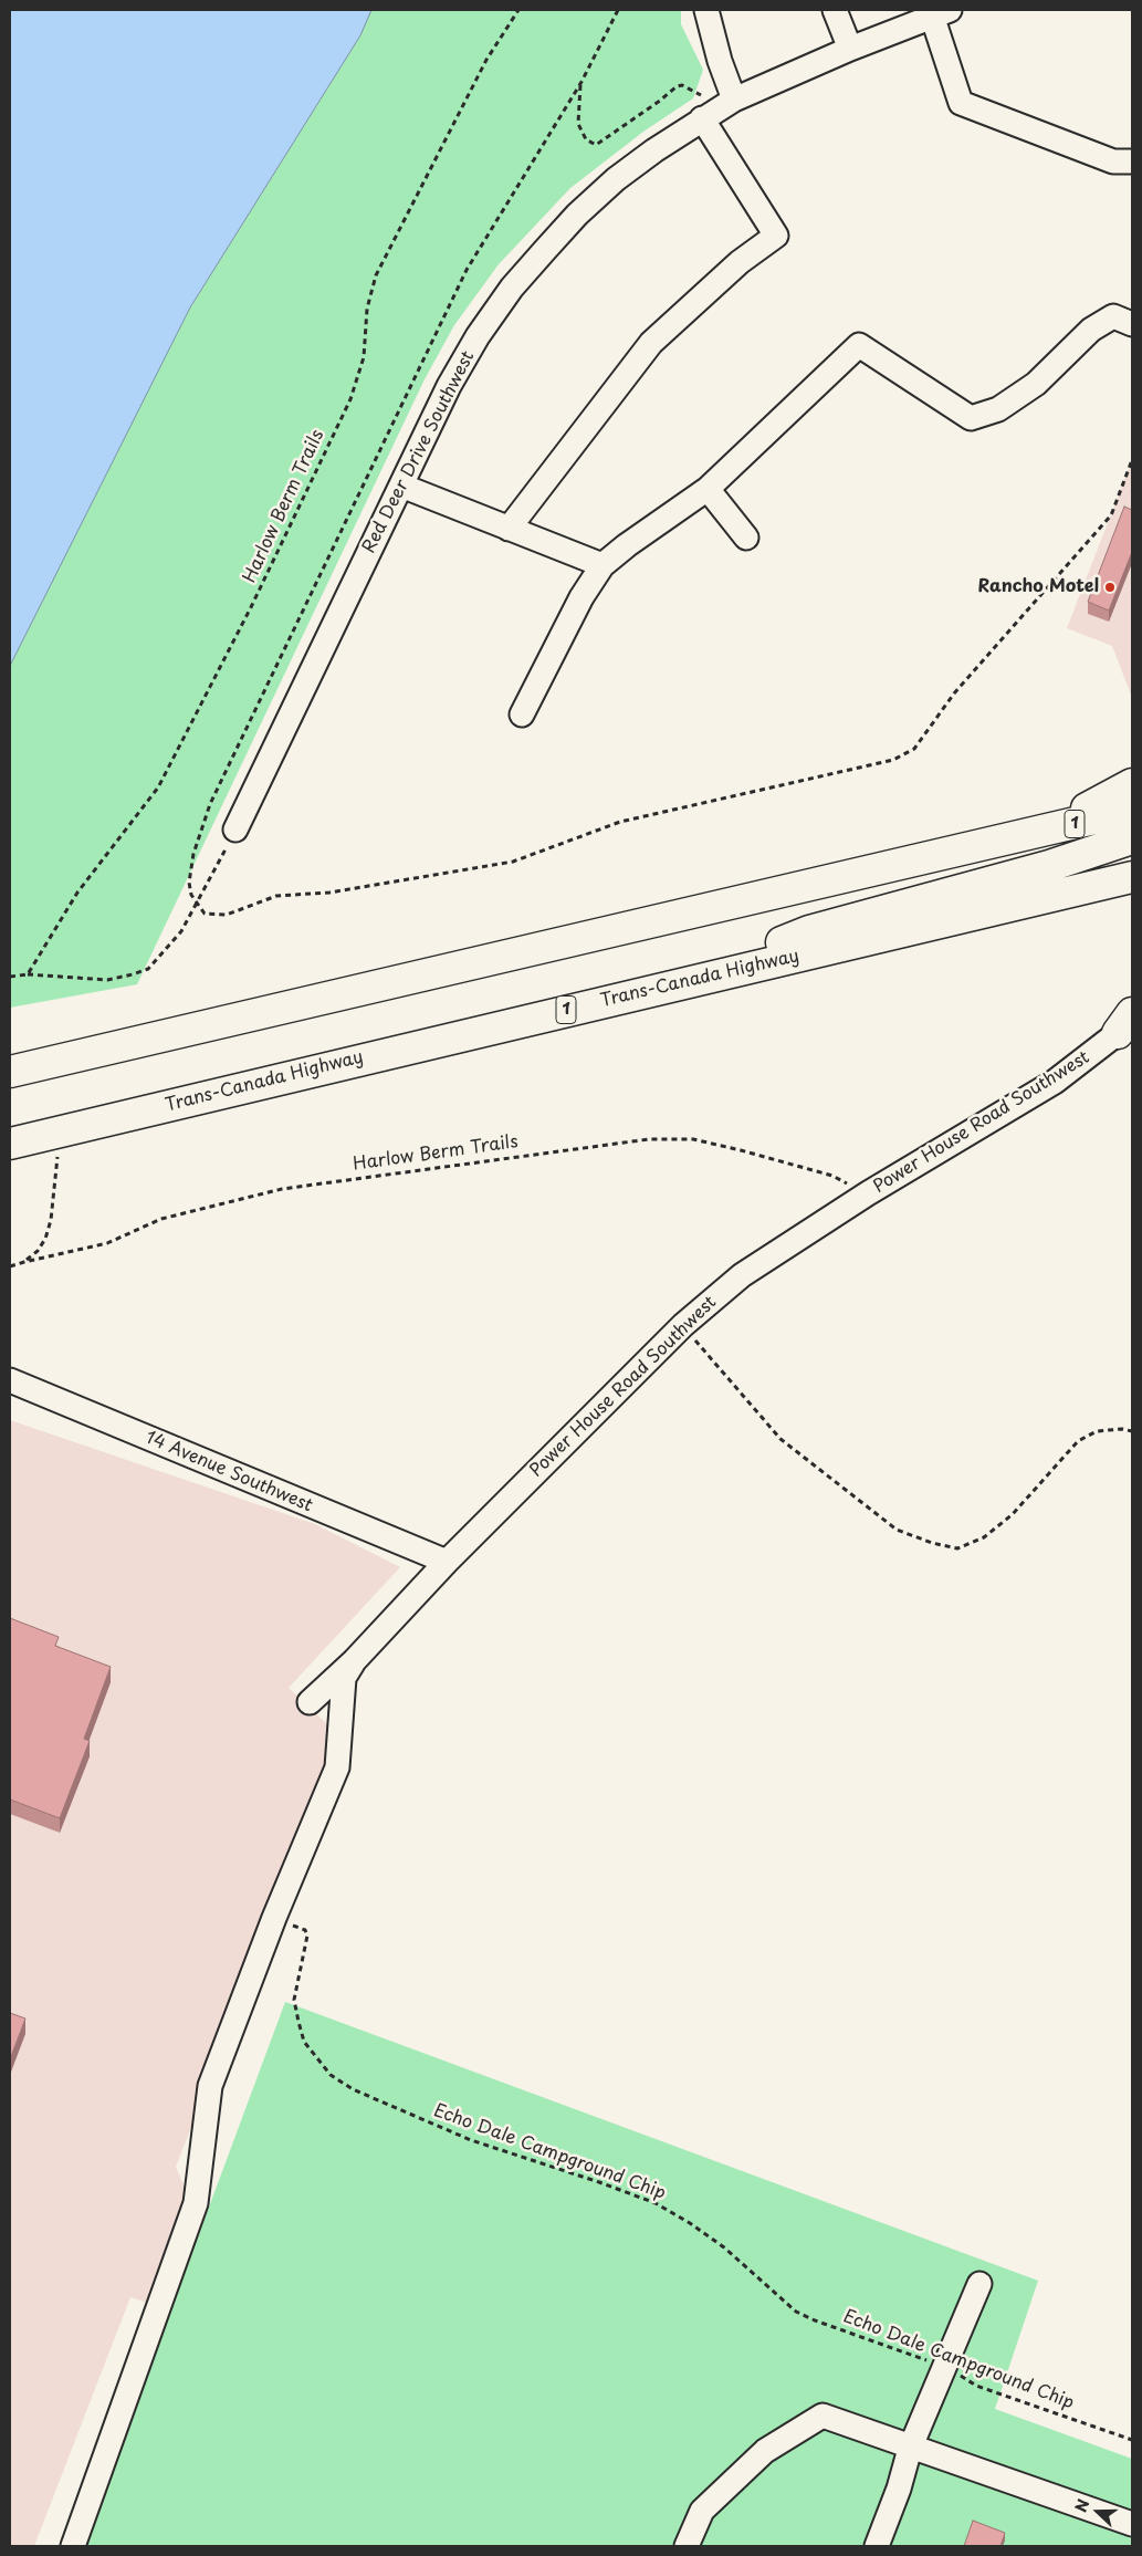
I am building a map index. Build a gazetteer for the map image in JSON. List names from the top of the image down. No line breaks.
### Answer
{"streets":{"highway":["1","Trans-Canada Highway"],"street":["Red Deer Drive Southwest","Power House Road Southwest","14 Avenue Southwest"],"path":["Harlow Berm Trails","Echo Dale Campground Chip"]},"crossings":[["Harlow Berm Trails","Power House Road Southwest"],["Power House Road Southwest","14 Avenue Southwest"]],"places":["Rancho Motel"],"north":"left"}
